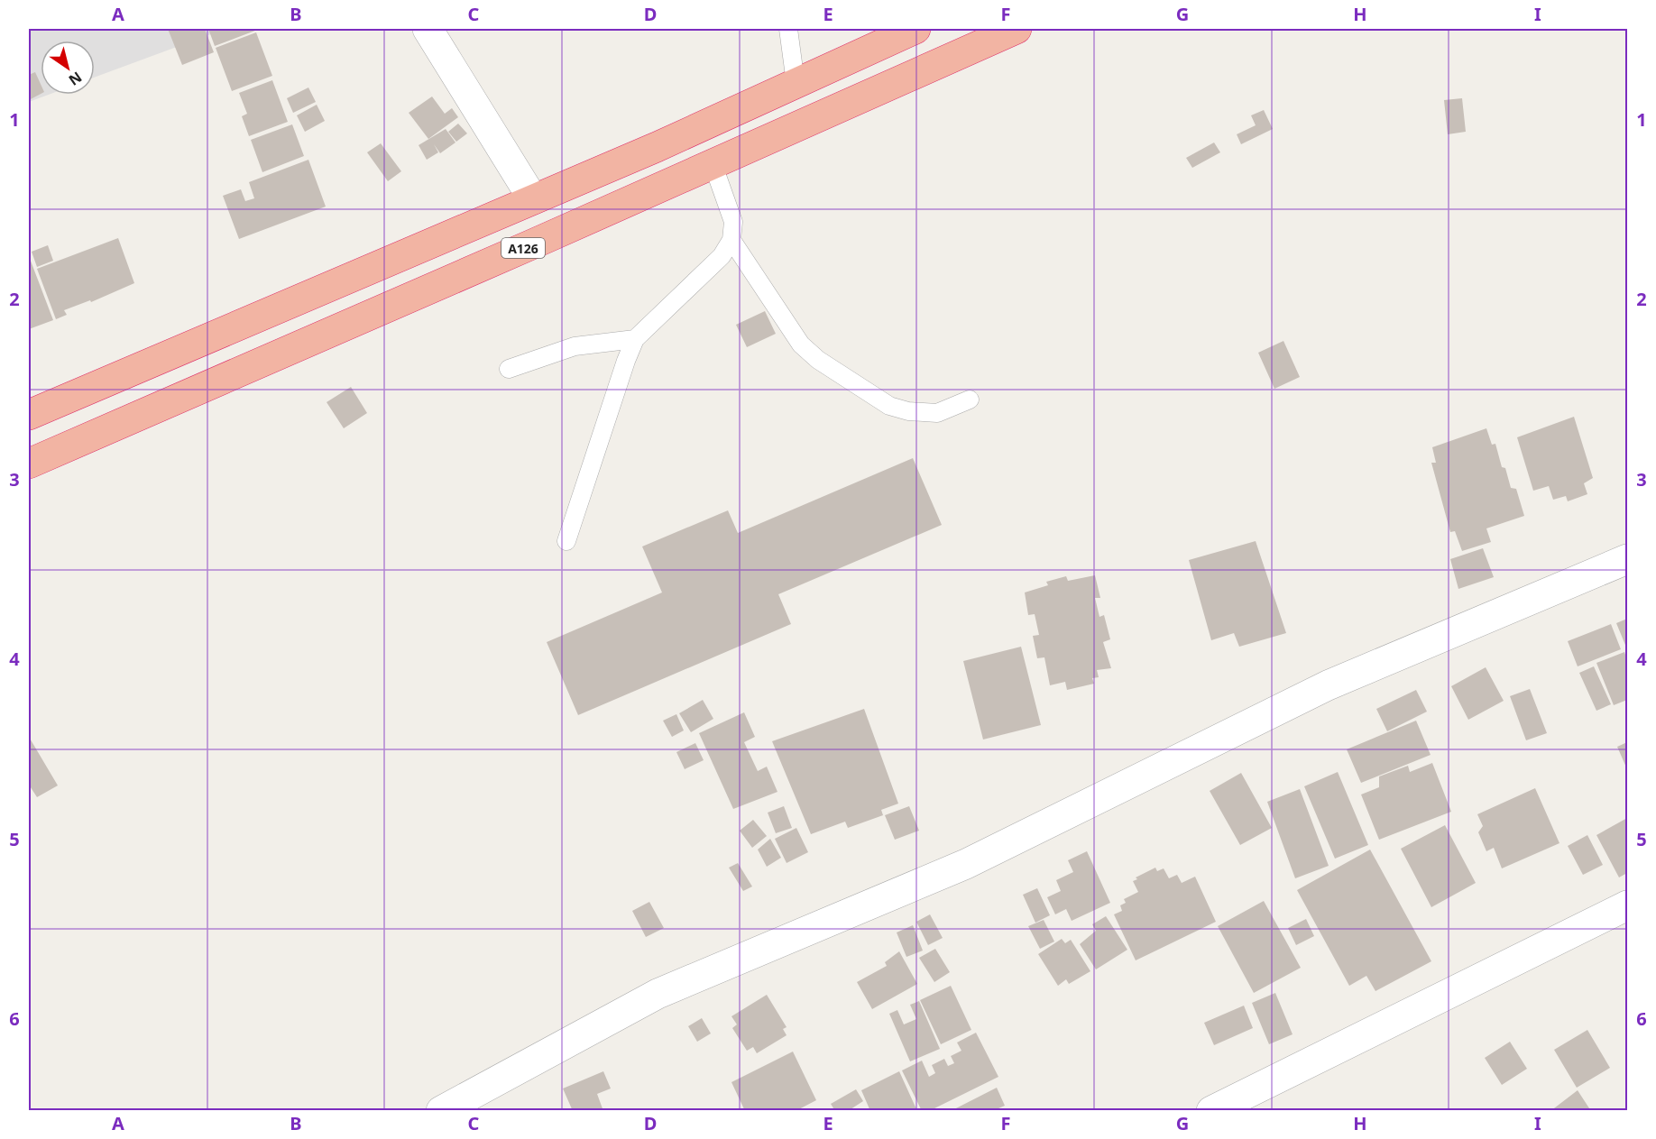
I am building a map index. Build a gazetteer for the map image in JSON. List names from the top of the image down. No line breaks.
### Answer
{"streets":{"highway":["A126"]},"north":"bottom right","grid":{"columns":["A","B","C","D","E","F","G","H","I"],"rows":["1","2","3","4","5","6"]}}
